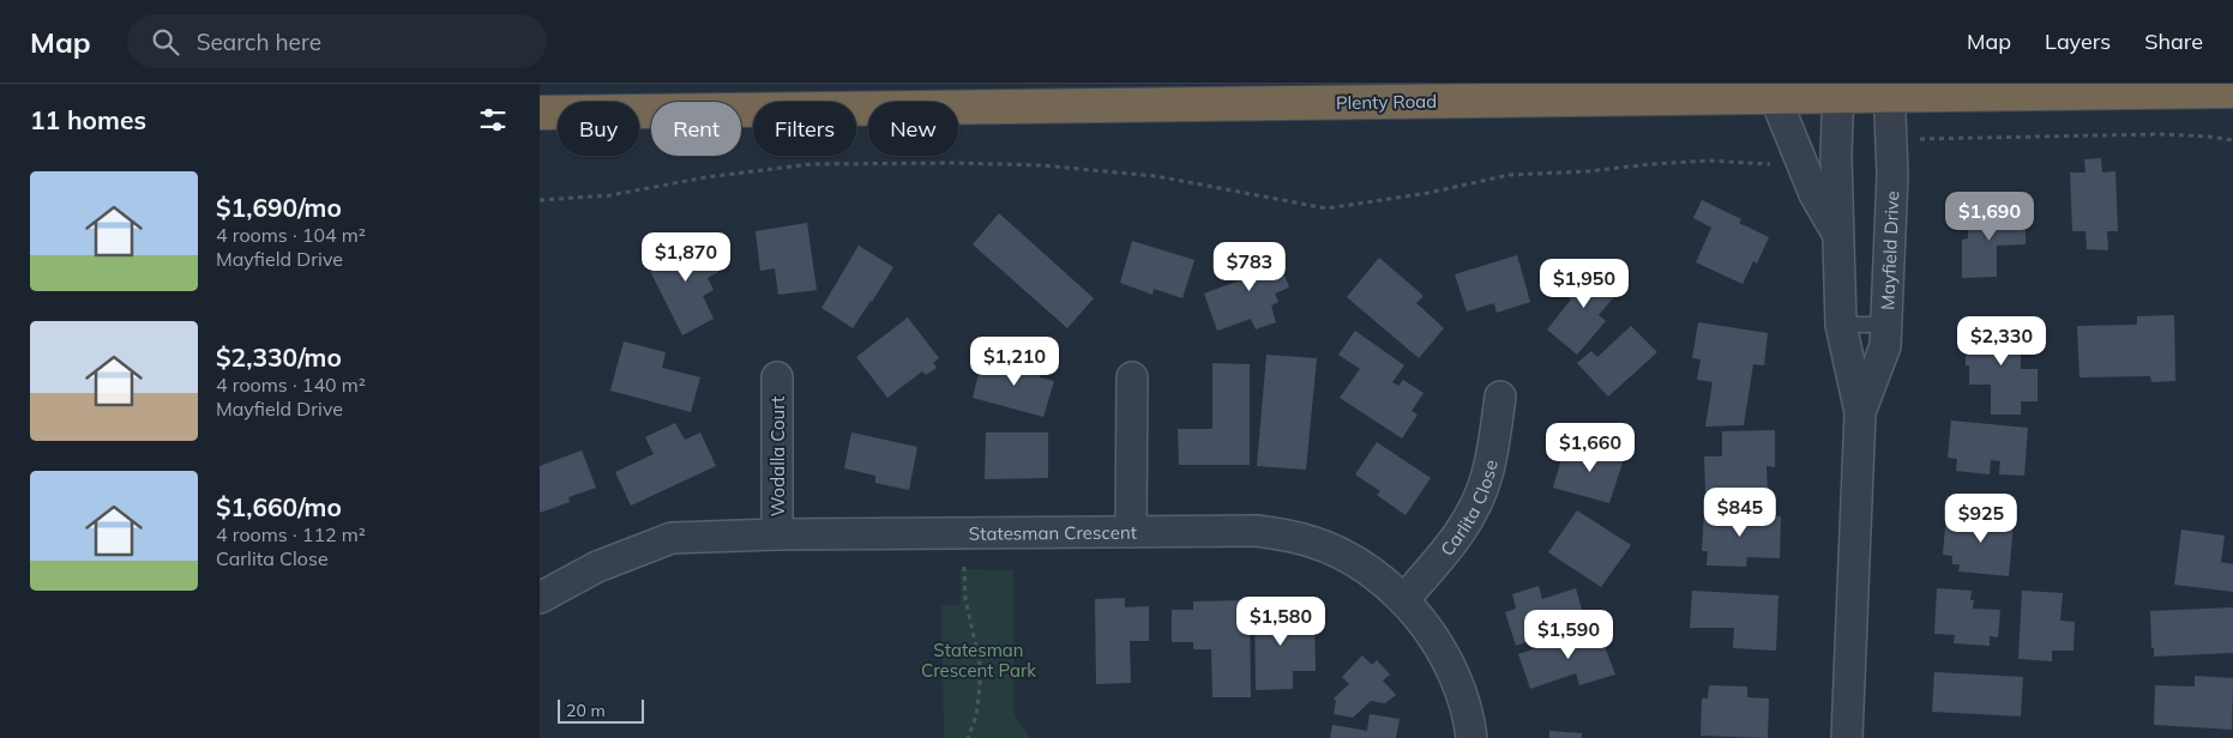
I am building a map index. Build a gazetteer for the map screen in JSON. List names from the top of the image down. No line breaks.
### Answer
{"streets":{"highway":["Plenty Road"],"street":["Mayfield Drive","Wodalla Court","Carlita Close","Statesman Crescent"]},"crossings":[["Plenty Road","Mayfield Drive"],["Wodalla Court","Statesman Crescent"],["Carlita Close","Statesman Crescent"]],"parks":["Statesman Crescent Park"],"scale_bar":"20 m","page":{"header":"Map","search":"Search here","nav":["Map","Layers","Share"],"heading":"11 homes","chip":["Buy","Rent","Filters","New"],"list":[{"name":"$1,690/mo","note":"4 rooms · 104 m² · Mayfield Drive"},{"name":"$2,330/mo","note":"4 rooms · 140 m² · Mayfield Drive"},{"name":"$1,660/mo","note":"4 rooms · 112 m² · Carlita Close"}],"price":["$1,690","$1,870","$783","$1,950","$2,330","$1,210","$1,660","$845","$925","$1,580","$1,590"],"scale":"20 m"}}
